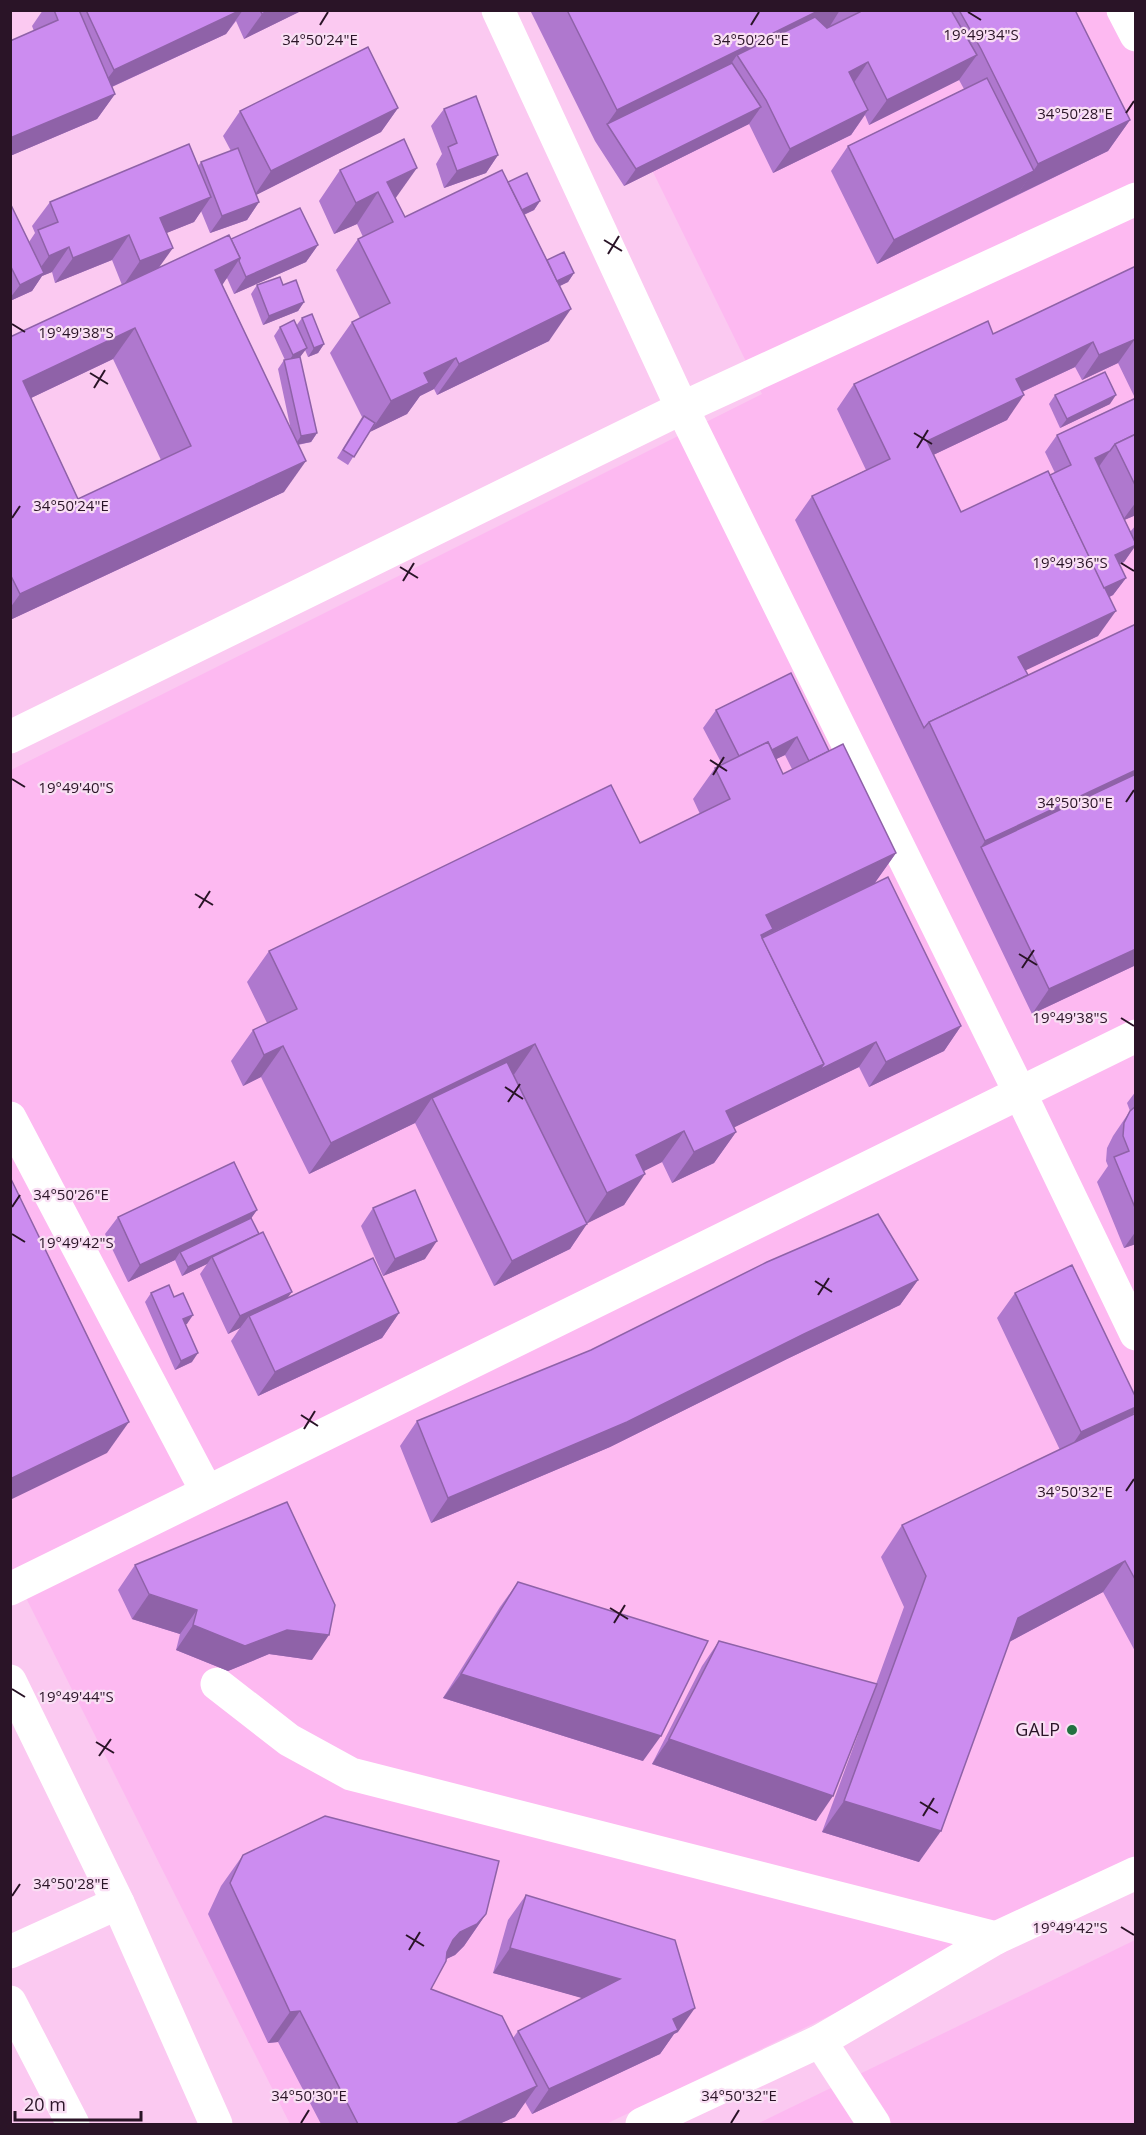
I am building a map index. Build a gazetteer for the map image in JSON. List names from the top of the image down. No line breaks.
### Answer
{"places":["GALP"],"scale_bar":"20 m","coordinates":["19°49'34\"S","34°50'24\"E","34°50'26\"E","34°50'28\"E","19°49'38\"S","19°49'36\"S","19°49'40\"S","34°50'30\"E","19°49'42\"S","34°50'32\"E","19°49'44\"S"]}
